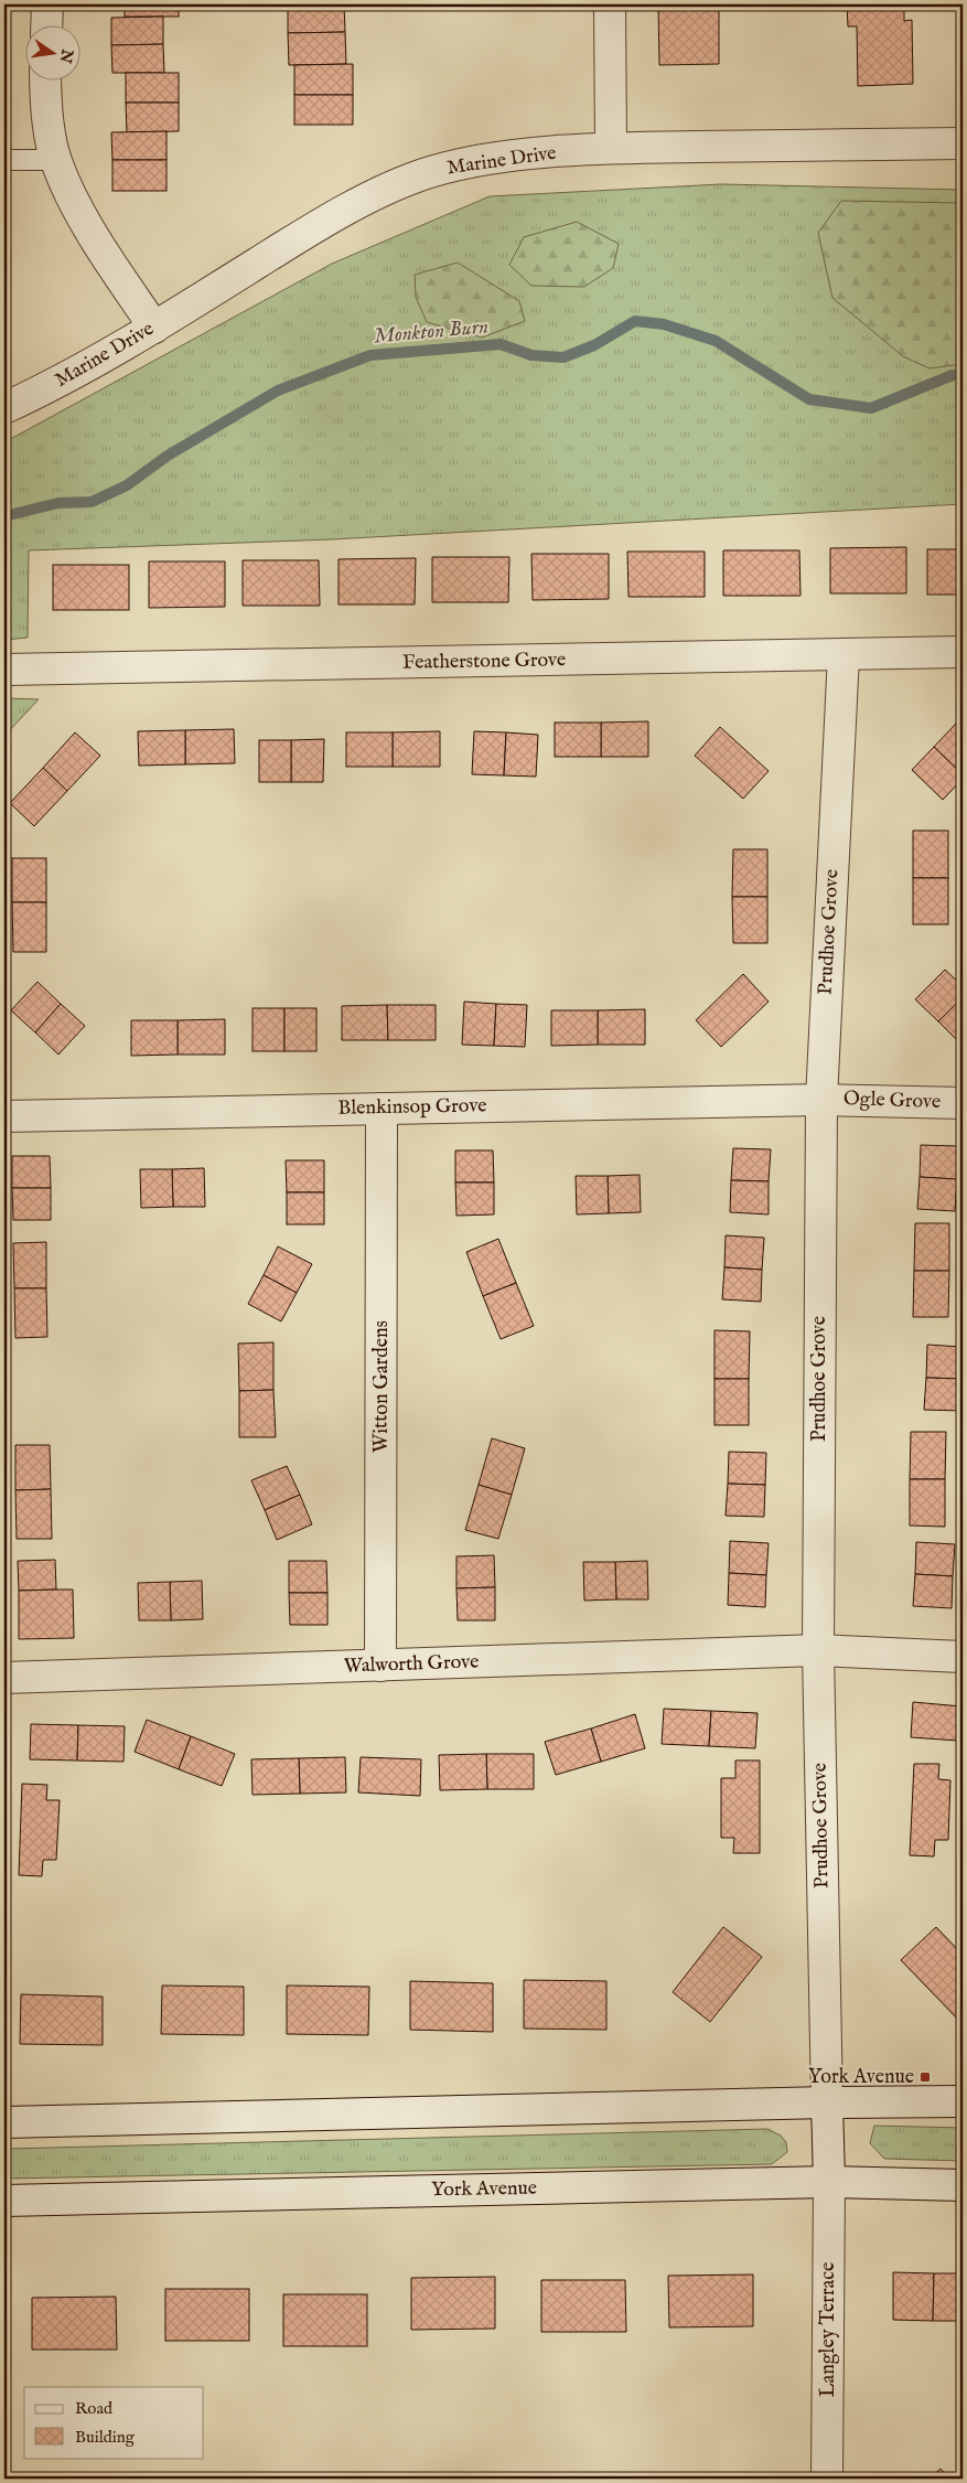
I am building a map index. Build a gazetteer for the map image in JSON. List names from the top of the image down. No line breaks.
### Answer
{"streets":{"street":["Marine Drive","Featherstone Grove","Prudhoe Grove","Ogle Grove","Blenkinsop Grove","Witton Gardens","Walworth Grove","York Avenue","Langley Terrace"]},"crossings":[["Featherstone Grove","Prudhoe Grove"],["Prudhoe Grove","Ogle Grove"],["Prudhoe Grove","Blenkinsop Grove"],["Prudhoe Grove","Walworth Grove"],["Prudhoe Grove","York Avenue"],["Prudhoe Grove","Langley Terrace"],["Ogle Grove","Blenkinsop Grove"],["Blenkinsop Grove","Witton Gardens"],["Witton Gardens","Walworth Grove"],["York Avenue","Langley Terrace"]],"water":["Monkton Burn"],"places":{"transit":["York Avenue"]},"legend":["Road","Building"],"north":"right"}
